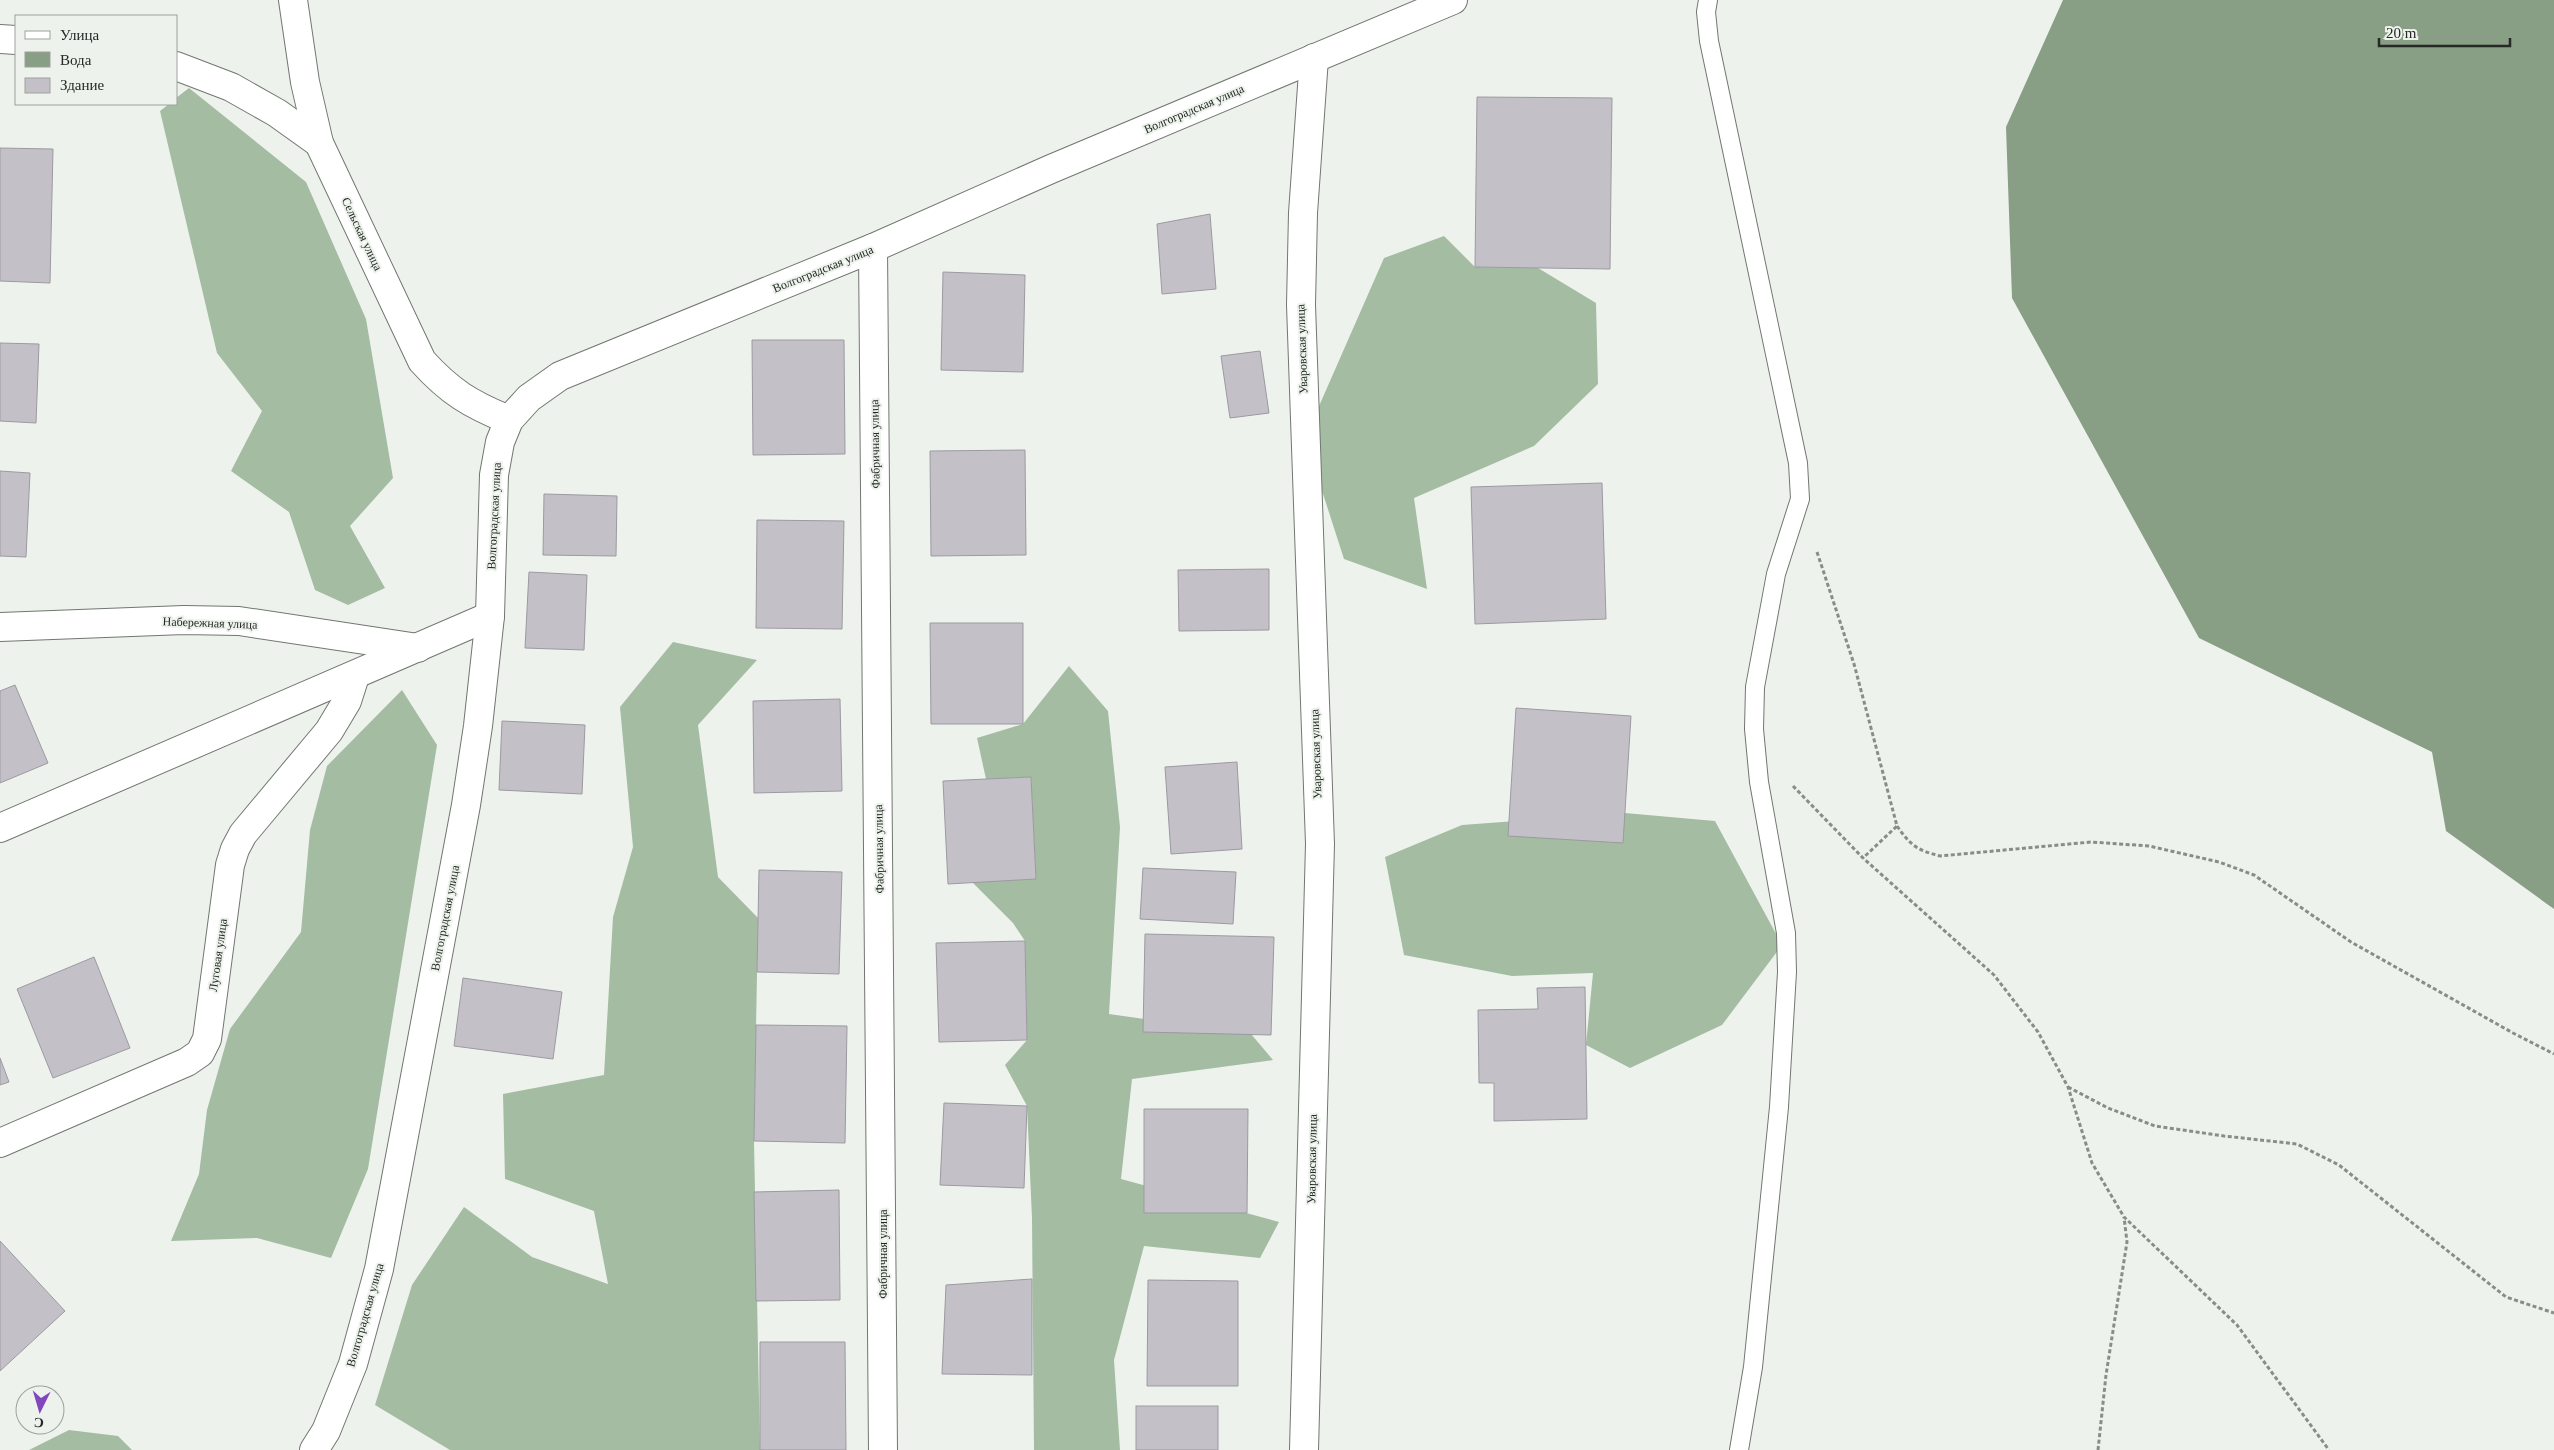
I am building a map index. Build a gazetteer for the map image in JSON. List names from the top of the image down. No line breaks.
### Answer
{"streets":{"street":["Волгоградская улица","Сельская улица","Уваровская улица","Фабричная улица","Набережная улица","Луговая улица"]},"crossings":[["Волгоградская улица","Сельская улица"],["Волгоградская улица","Уваровская улица"],["Волгоградская улица","Фабричная улица"]],"legend":["Улица","Вода","Здание"],"scale_bar":"20 m","north":"bottom"}
